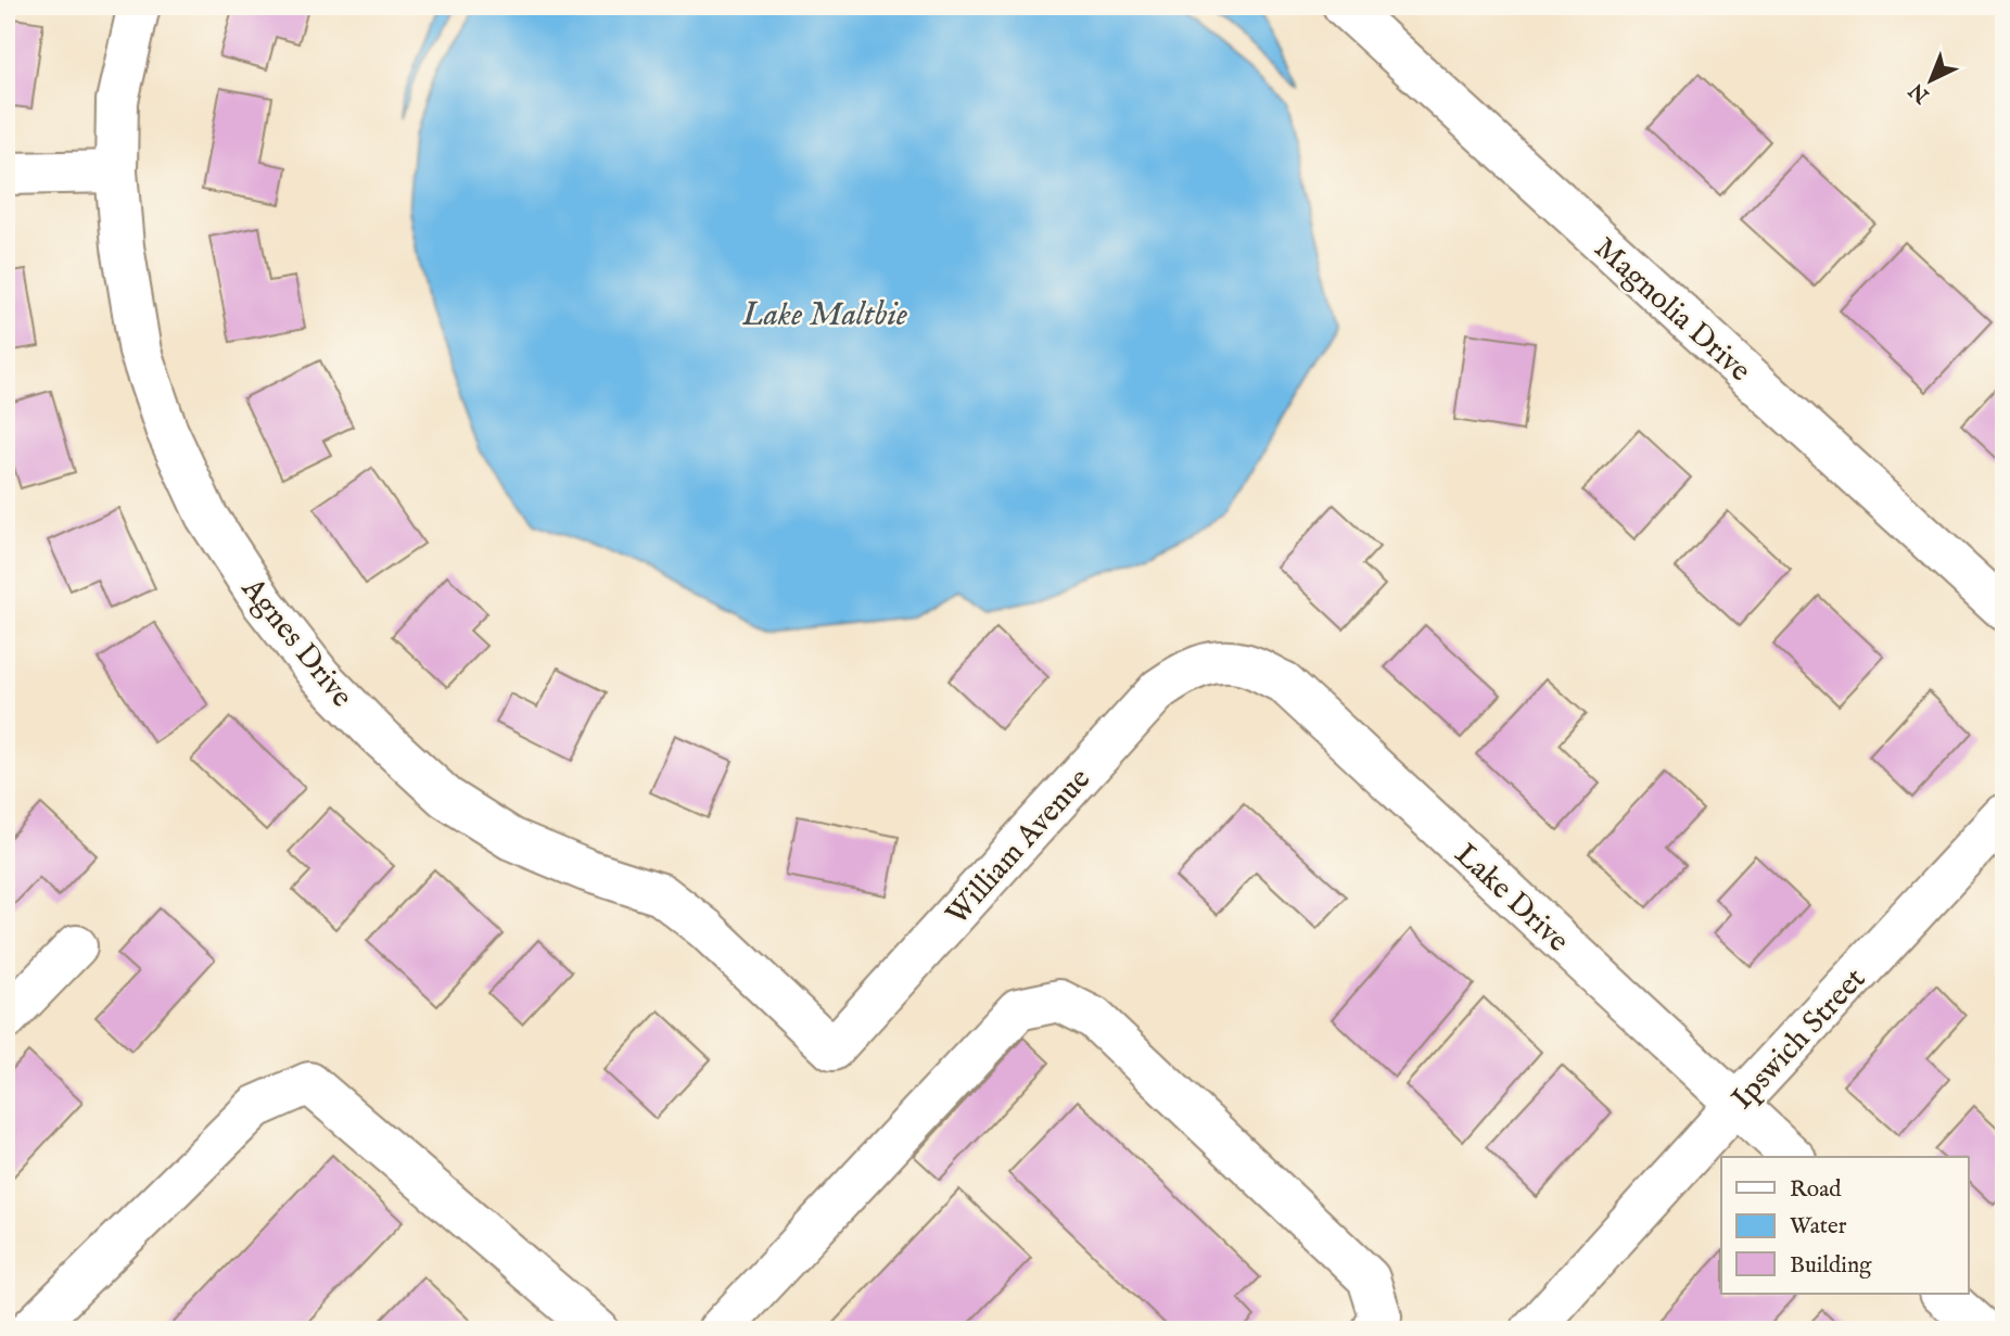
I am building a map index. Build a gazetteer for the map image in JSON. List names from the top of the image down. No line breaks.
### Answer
{"streets":{"street":["Magnolia Drive","Agnes Drive","William Avenue","Lake Drive","Ipswich Street"]},"crossings":[["Agnes Drive","William Avenue"],["William Avenue","Lake Drive"],["Lake Drive","Ipswich Street"]],"water":["Lake Maltbie"],"legend":["Road","Water","Building"],"north":"bottom left"}
